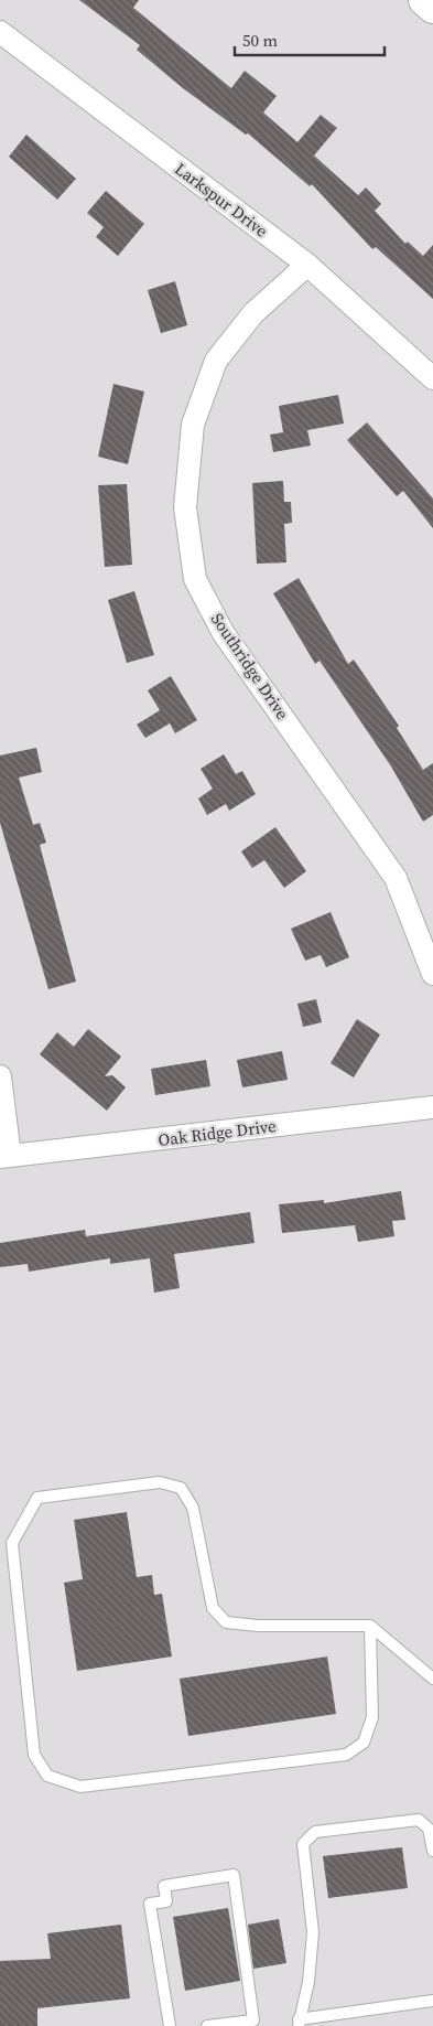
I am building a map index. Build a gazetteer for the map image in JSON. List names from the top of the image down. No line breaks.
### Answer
{"streets":{"street":["Larkspur Drive","Southridge Drive","Oak Ridge Drive"]},"crossings":[["Larkspur Drive","Southridge Drive"]],"scale_bar":"50 m"}
